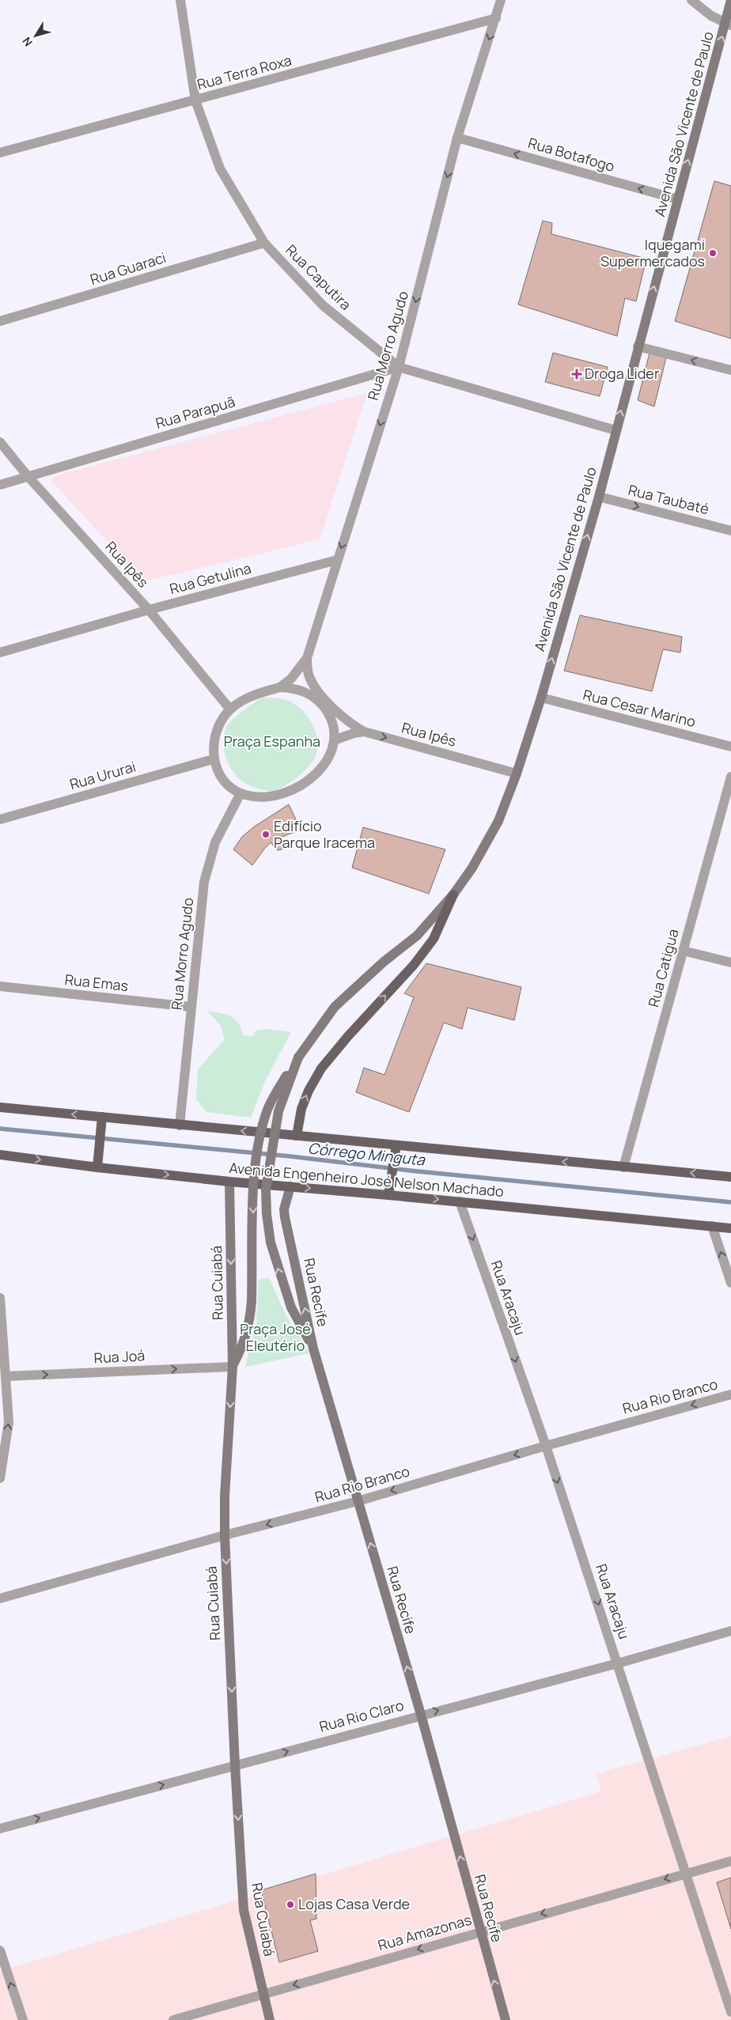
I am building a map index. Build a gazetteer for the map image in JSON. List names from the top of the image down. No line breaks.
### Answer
{"streets":{"main road":["Avenida São Vicente de Paulo","Avenida Engenheiro José Nelson Machado","Rua Cuiabá","Rua Recife"],"street":["Rua Terra Roxa","Rua Botafogo","Rua Guaraci","Rua Caputira","Rua Morro Agudo","Rua Parapuã","Rua Taubaté","Rua Ipês","Rua Getulina","Rua Cesar Marino","Rua Ururai","Rua Catigua","Rua Emas","Rua Aracaju","Rua Joá","Rua Rio Branco","Rua Rio Claro","Rua Amazonas"]},"crossings":[["Rua Terra Roxa","Rua Caputira"],["Rua Terra Roxa","Rua Morro Agudo"],["Avenida São Vicente de Paulo","Rua Botafogo"],["Avenida São Vicente de Paulo","Rua Caputira"],["Avenida São Vicente de Paulo","Rua Taubaté"],["Avenida São Vicente de Paulo","Rua Ipês"],["Avenida São Vicente de Paulo","Rua Cesar Marino"],["Avenida São Vicente de Paulo","Rua Cuiabá"],["Avenida São Vicente de Paulo","Rua Recife"],["Avenida São Vicente de Paulo","Rua Joá"],["Rua Botafogo","Rua Morro Agudo"],["Rua Guaraci","Rua Caputira"],["Rua Caputira","Rua Morro Agudo"],["Rua Caputira","Rua Parapuã"],["Rua Morro Agudo","Rua Parapuã"],["Rua Morro Agudo","Rua Ipês"],["Rua Morro Agudo","Rua Getulina"],["Rua Morro Agudo","Rua Ururai"],["Rua Morro Agudo","Rua Emas"],["Rua Parapuã","Rua Ipês"],["Rua Ipês","Rua Getulina"],["Rua Ipês","Rua Ururai"],["Avenida Engenheiro José Nelson Machado","Rua Cuiabá"],["Avenida Engenheiro José Nelson Machado","Rua Recife"],["Avenida Engenheiro José Nelson Machado","Rua Aracaju"],["Rua Cuiabá","Rua Joá"],["Rua Cuiabá","Rua Rio Branco"],["Rua Cuiabá","Rua Rio Claro"],["Rua Cuiabá","Rua Amazonas"],["Rua Recife","Rua Rio Branco"],["Rua Recife","Rua Rio Claro"],["Rua Recife","Rua Amazonas"],["Rua Aracaju","Rua Rio Branco"],["Rua Aracaju","Rua Rio Claro"],["Rua Aracaju","Rua Amazonas"]],"one_way":["Rua Botafogo","Rua Morro Agudo","Rua Taubaté","Rua Cuiabá","Rua Recife","Rua Aracaju","Rua Joá","Rua Rio Branco","Rua Rio Claro","Rua Amazonas"],"water":["Córrego Minguta"],"parks":["Praça Espanha","Praça José Eleutério"],"places":{"other":["Iquegami Supermercados","Edifício Parque Iracema","Lojas Casa Verde"],"health":["Droga Lider"]},"north":"bottom left"}
